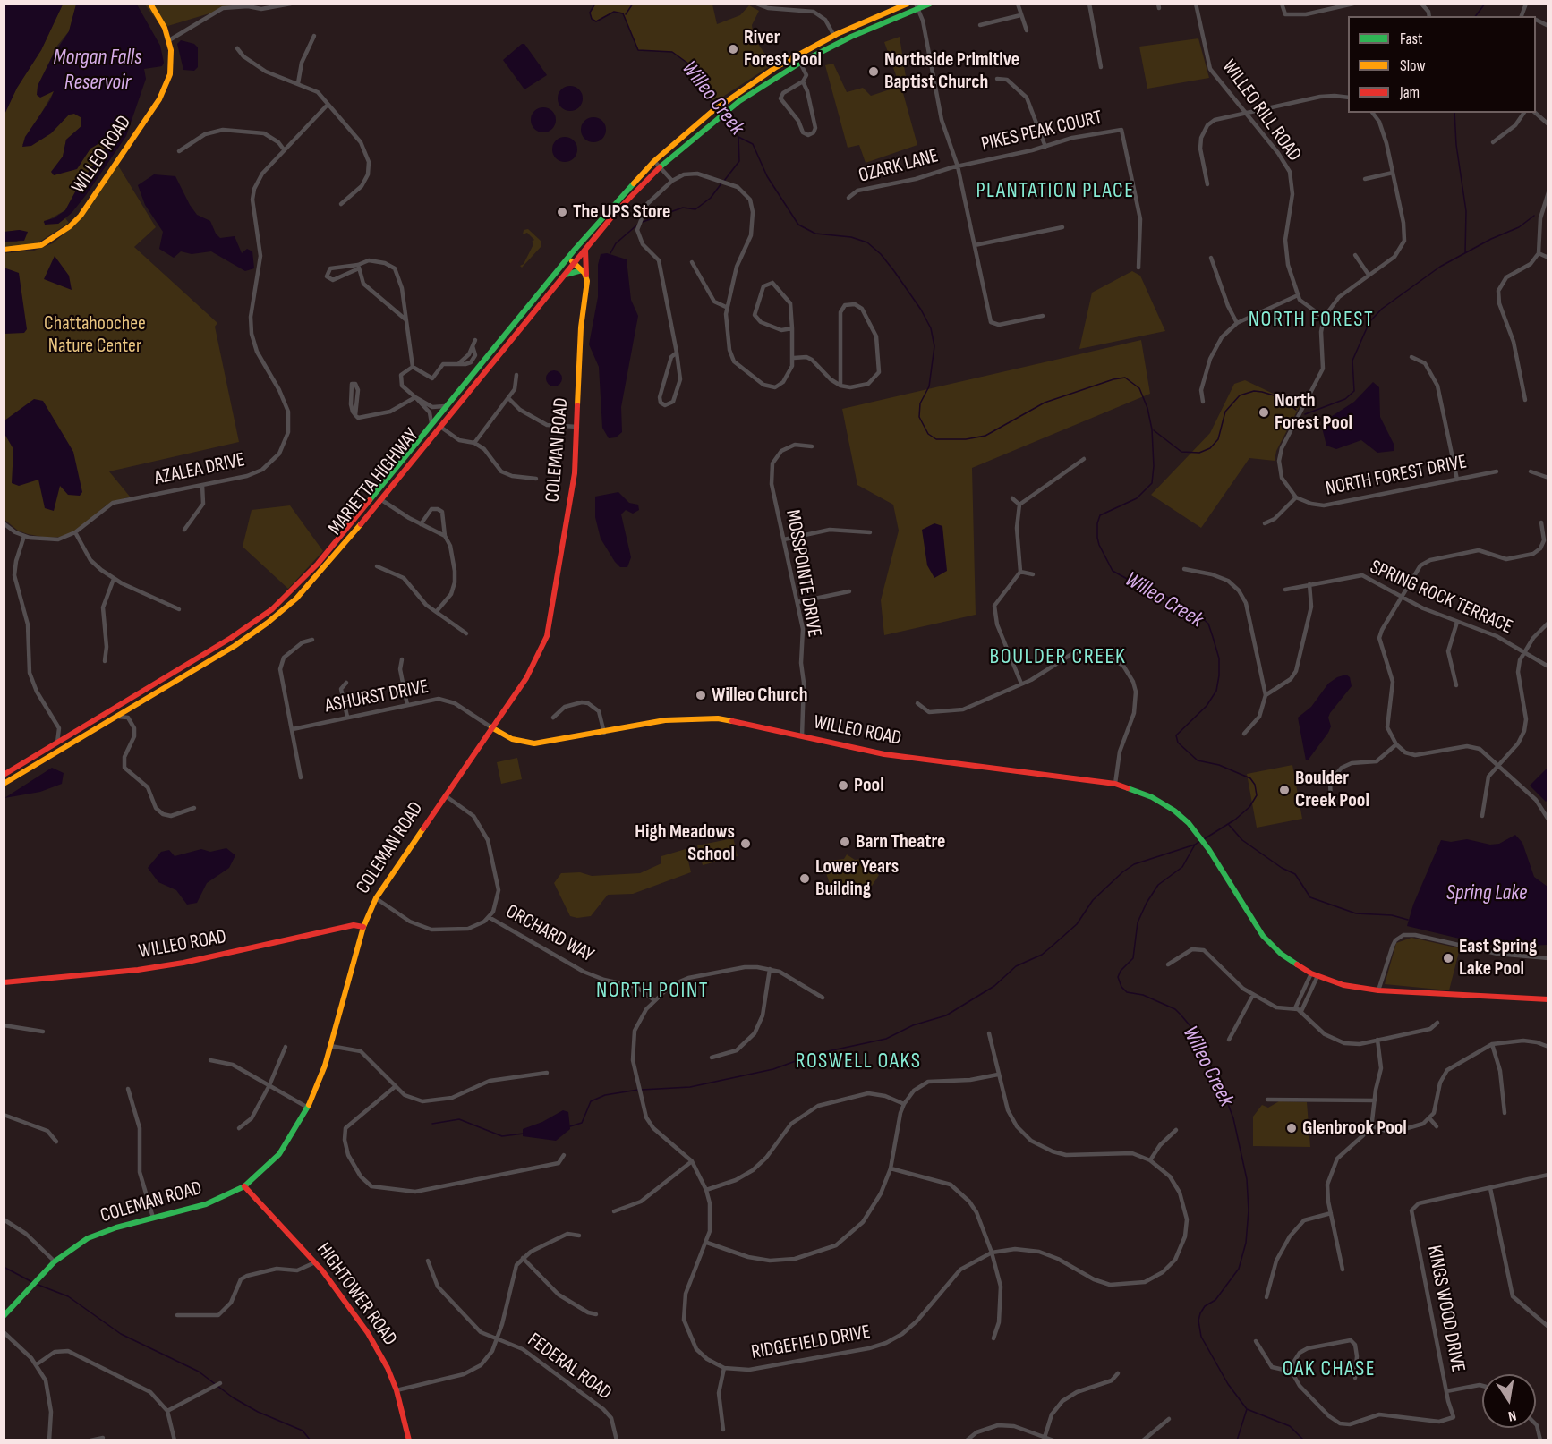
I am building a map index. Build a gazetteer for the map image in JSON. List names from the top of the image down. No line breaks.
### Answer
{"streets":{"main road":["WILLEO ROAD","COLEMAN ROAD","MARIETTA HIGHWAY","HIGHTOWER ROAD"],"street":["WILLEO RILL ROAD","PIKES PEAK COURT","OZARK LANE","AZALEA DRIVE","NORTH FOREST DRIVE","MOSSPOINTE DRIVE","SPRING ROCK TERRACE","ASHURST DRIVE","ORCHARD WAY","KINGS WOOD DRIVE","RIDGEFIELD DRIVE","FEDERAL ROAD"]},"crossings":[["PIKES PEAK COURT","OZARK LANE"],["WILLEO ROAD","COLEMAN ROAD"],["WILLEO ROAD","MOSSPOINTE DRIVE"],["WILLEO ROAD","ASHURST DRIVE"],["COLEMAN ROAD","MARIETTA HIGHWAY"],["COLEMAN ROAD","ASHURST DRIVE"],["COLEMAN ROAD","HIGHTOWER ROAD"],["ORCHARD WAY","RIDGEFIELD DRIVE"]],"districts":["PLANTATION PLACE","NORTH FOREST","BOULDER CREEK","NORTH POINT","ROSWELL OAKS","OAK CHASE"],"water":["Morgan Falls Reservoir","Willeo Creek","Spring Lake"],"parks":["Chattahoochee Nature Center"],"places":["River Forest Pool","Northside Primitive Baptist Church","The UPS Store","North Forest Pool","Willeo Church","Pool","Boulder Creek Pool","Barn Theatre","High Meadows School","Lower Years Building","East Spring Lake Pool","Glenbrook Pool"],"legend":["Fast","Slow","Jam"],"north":"bottom"}
